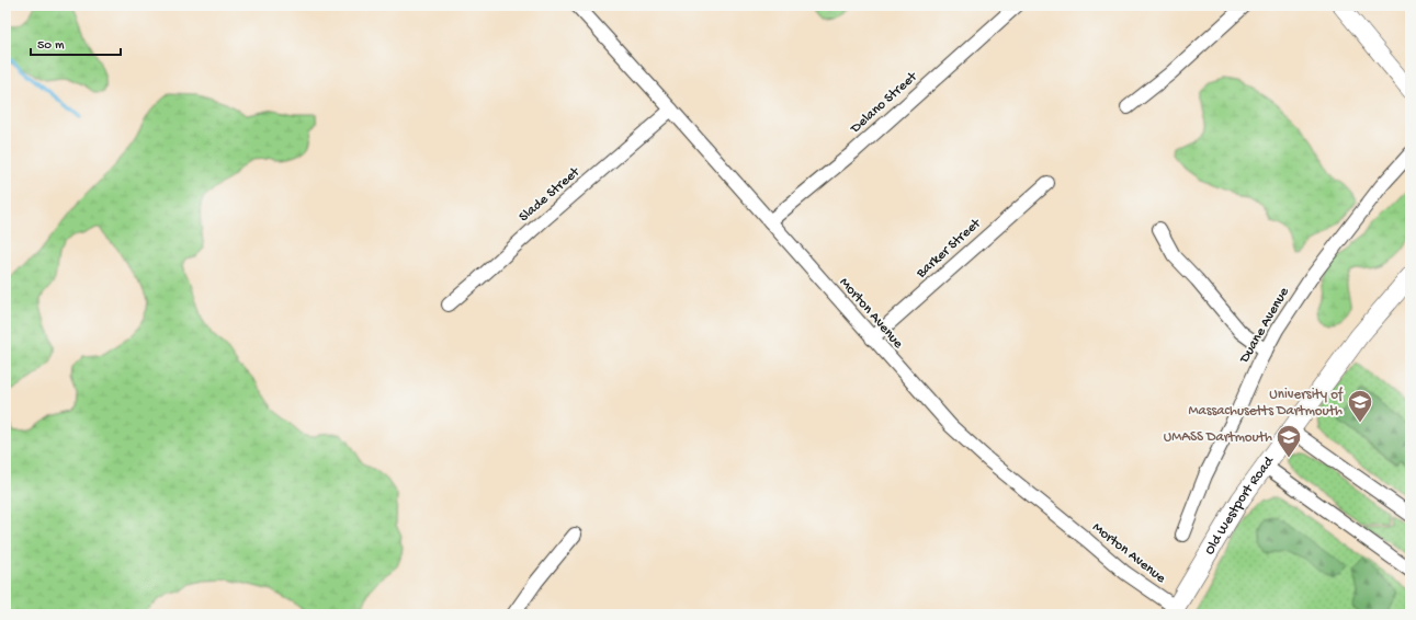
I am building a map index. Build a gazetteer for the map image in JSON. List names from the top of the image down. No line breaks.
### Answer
{"streets":{"main road":["Old Westport Road"],"street":["Delano Street","Slade Street","Barker Street","Morton Avenue","Duane Avenue"]},"crossings":[["Delano Street","Morton Avenue"],["Slade Street","Morton Avenue"],["Barker Street","Morton Avenue"],["Morton Avenue","Old Westport Road"]],"places":{"school or university":["University of Massachusetts Dartmouth","UMASS Dartmouth"]},"scale_bar":"50 m"}
